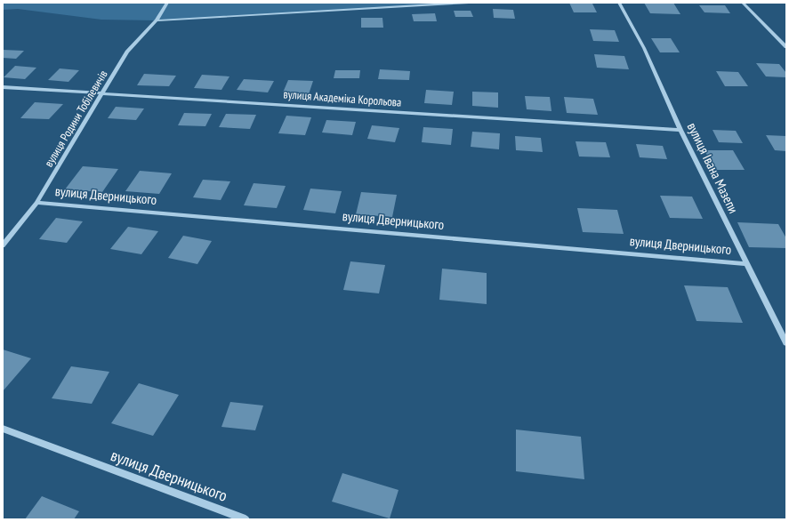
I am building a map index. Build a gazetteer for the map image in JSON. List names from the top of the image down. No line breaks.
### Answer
{"streets":{"street":["вулиця Академіка Корольова","вулиця Родини Тобілевичів","вулиця Івана Мазепи","вулиця Дверницького"]},"crossings":[["вулиця Академіка Корольова","вулиця Родини Тобілевичів"],["вулиця Академіка Корольова","вулиця Івана Мазепи"],["вулиця Родини Тобілевичів","вулиця Дверницького"],["вулиця Івана Мазепи","вулиця Дверницького"]]}
